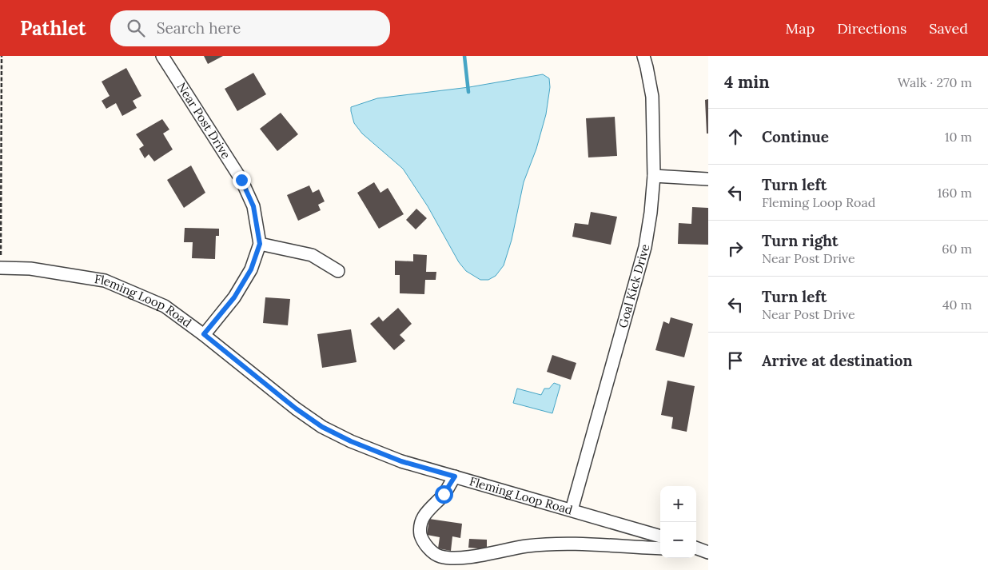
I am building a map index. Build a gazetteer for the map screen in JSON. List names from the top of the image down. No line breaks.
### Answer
{"streets":{"street":["Near Post Drive","Goal Kick Drive","Fleming Loop Road"]},"crossings":[["Near Post Drive","Fleming Loop Road"],["Goal Kick Drive","Fleming Loop Road"]],"page":{"header":"Pathlet","search":"Search here","nav":["Map","Directions","Saved"],"heading":["4 min","Walk · 270 m"],"list":[["Continue","10 m"],["Turn left","Fleming Loop Road","160 m"],["Turn right","Near Post Drive","60 m"],["Turn left","Near Post Drive","40 m"],"Arrive at destination"],"map_buttons":["+","−"]}}
